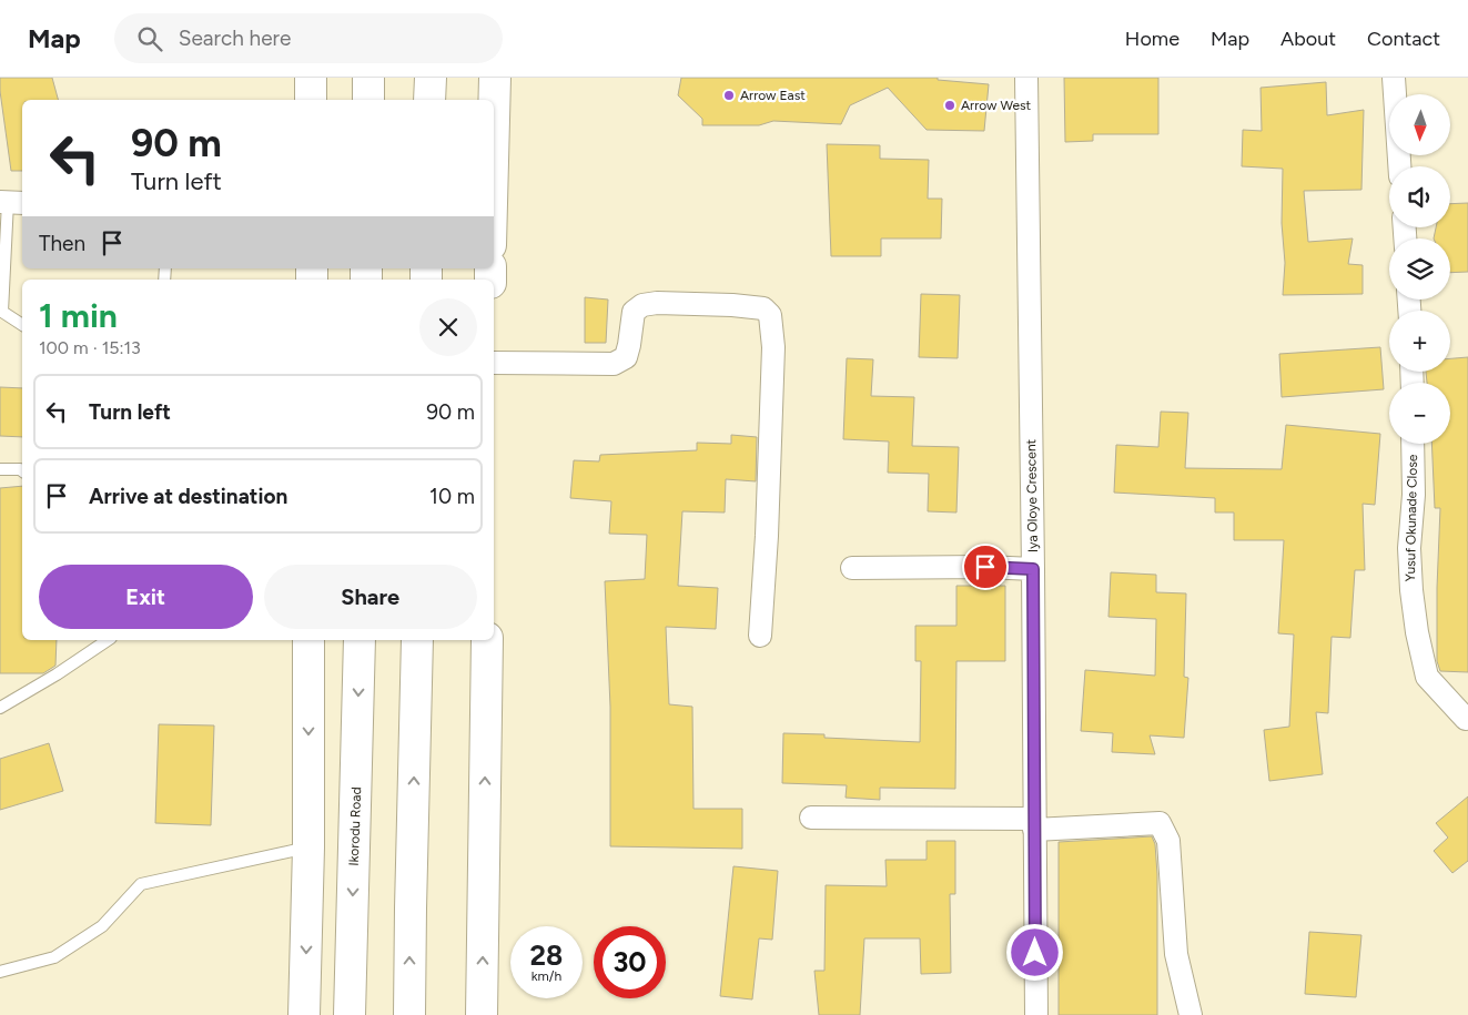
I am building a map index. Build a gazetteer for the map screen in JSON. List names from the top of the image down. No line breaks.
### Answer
{"streets":{"main road":["Ikorodu Road"],"street":["Iya Oloye Crescent","Yusuf Okunade Close"]},"places":["Arrow East","Arrow West"],"north":"bottom","page":{"header":"Map","search":"Search here","nav":["Home","Map","About","Contact"],"map_buttons":["+","−"],"turn":["90 m","Turn left"],"then":"Then","heading":["1 min","100 m · 15:13"],"list":[{"name":"Turn left","value":"90 m"},{"name":"Arrive at destination","value":"10 m"}],"buttons":["Exit","Share"],"speed":"28 km/h","limit":"30"}}
